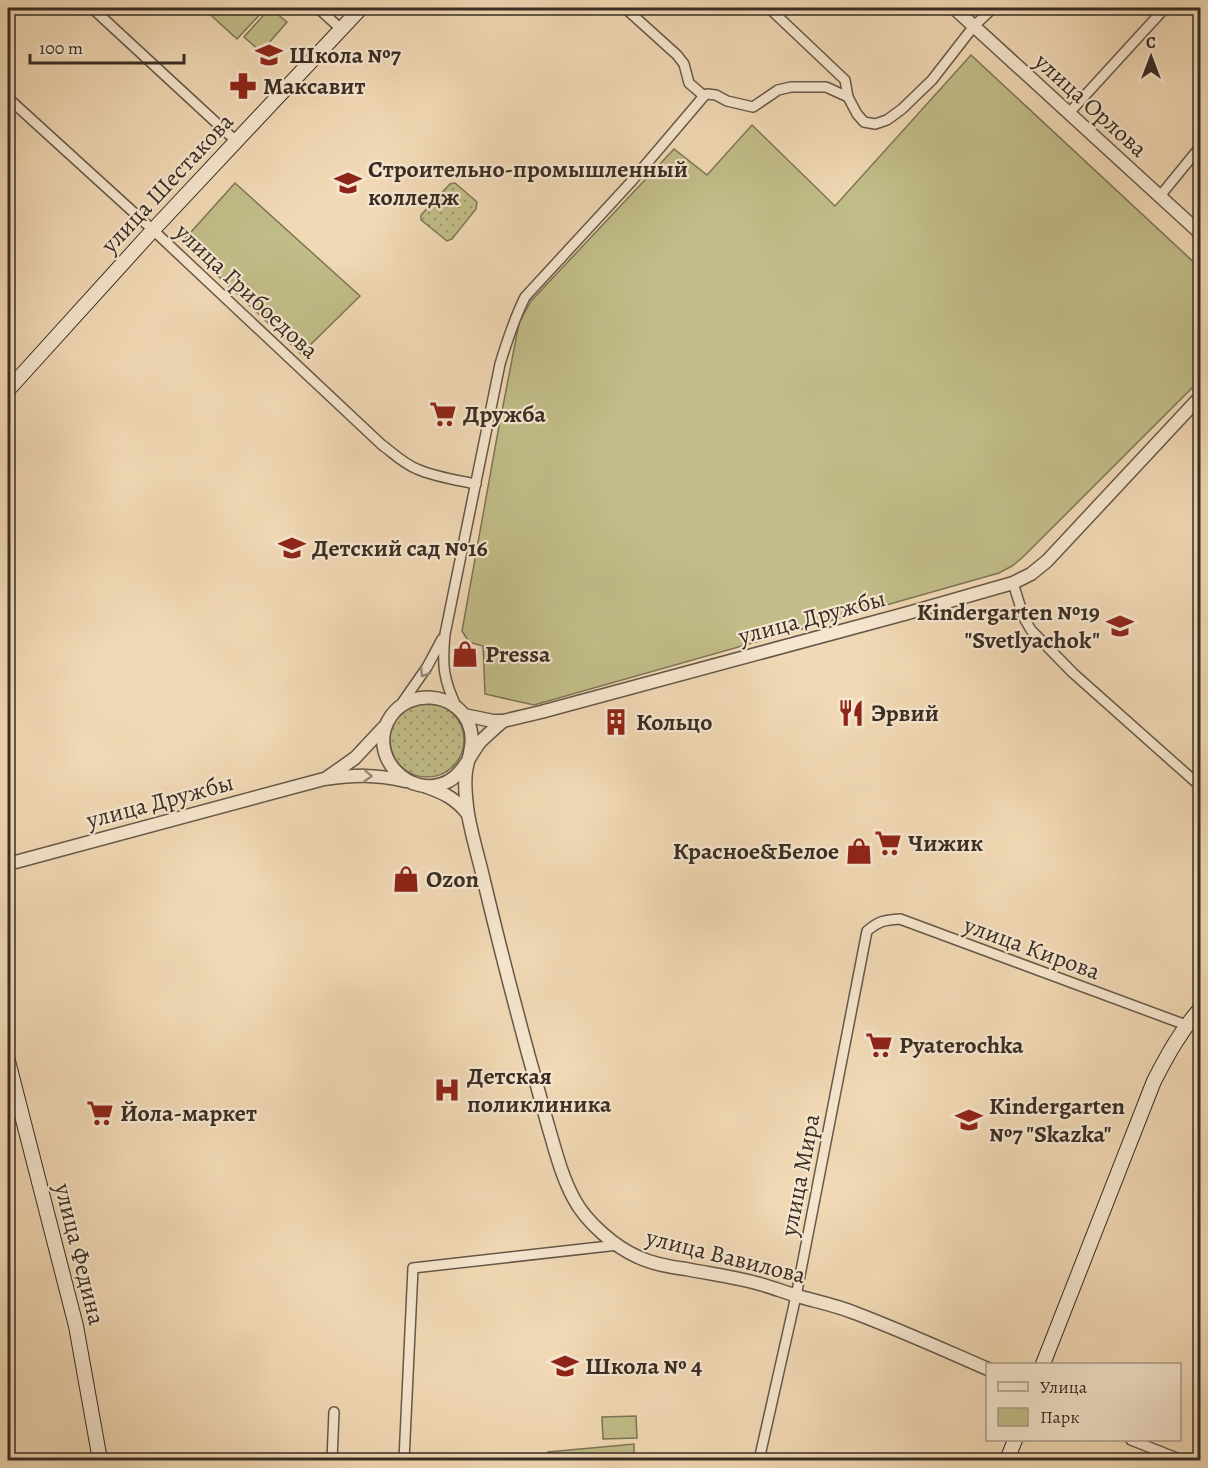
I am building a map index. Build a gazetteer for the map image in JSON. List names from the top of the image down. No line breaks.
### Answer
{"streets":{"main road":["улица Шестакова","улица Федина"],"street":["улица Орлова","улица Грибоедова","улица Дружбы","улица Кирова","улица Мира","улица Вавилова"]},"crossings":[["улица Шестакова","улица Грибоедова"],["улица Кирова","улица Мира"],["улица Мира","улица Вавилова"]],"places":{"school or university":["Школа №7","Строительно-промышленный колледж","Детский сад №16","Kindergarten №19 \"Svetlyachok\"","Kindergarten №7 \"Skazka\"","Школа № 4"],"pharmacy":["Максавит"],"supermarket":["Дружба","Чижик","Pyaterochka","Йола-маркет"],"shop":["Pressa","Красное&Белое","Ozon"],"restaurant":["Эрвий"],"building":["Кольцо"],"hospital":["Детская поликлиника"]},"legend":["Улица","Парк"],"scale_bar":"100 m","north":"top"}
